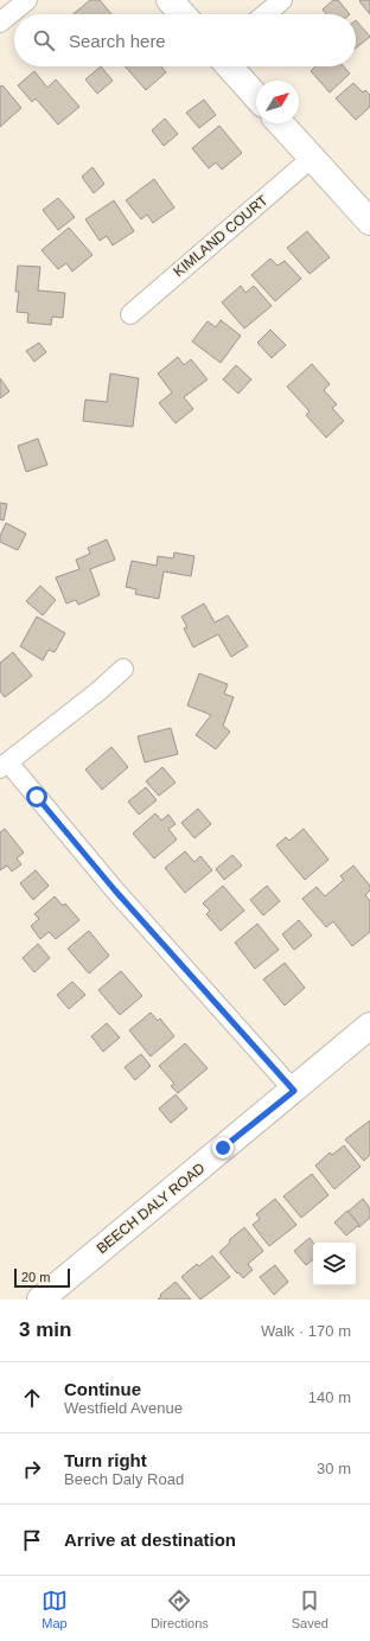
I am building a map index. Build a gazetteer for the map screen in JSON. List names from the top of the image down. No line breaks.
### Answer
{"streets":{"main road":["BEECH DALY ROAD"],"street":["KIMLAND COURT"]},"scale_bar":"20 m","north":"top right","page":{"search":"Search here","scale":"20 m","heading":["3 min","Walk · 170 m"],"list":[["Continue","Westfield Avenue","140 m"],["Turn right","Beech Daly Road","30 m"],"Arrive at destination"],"nav":["Map","Directions","Saved"]}}
